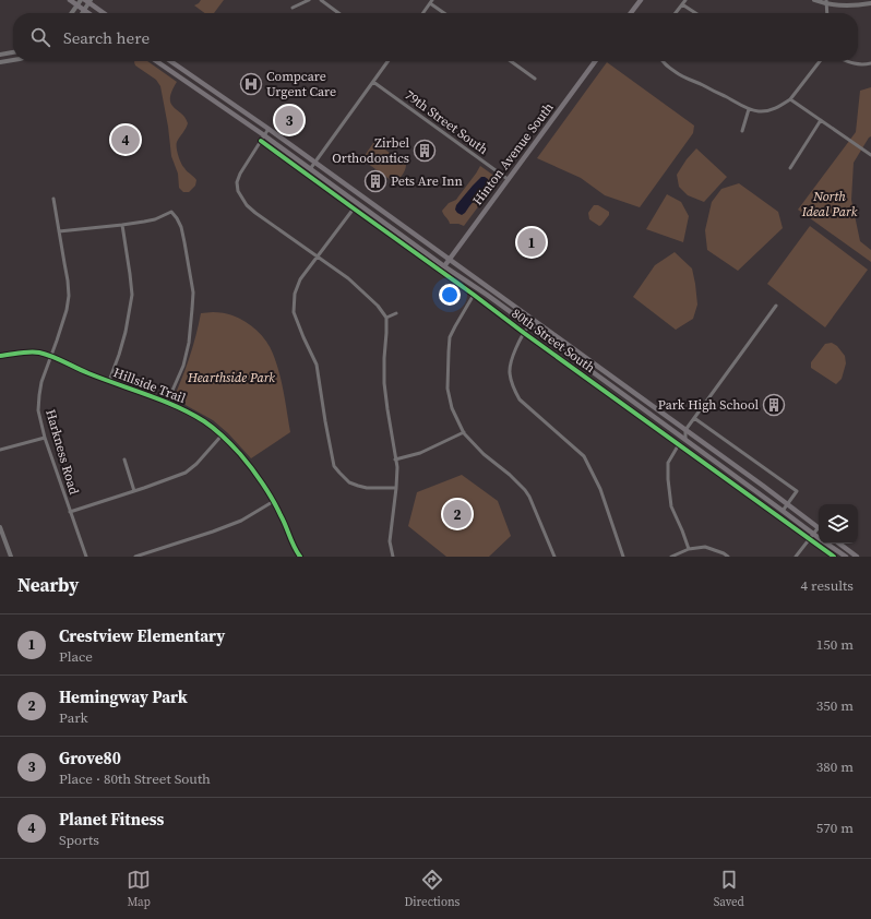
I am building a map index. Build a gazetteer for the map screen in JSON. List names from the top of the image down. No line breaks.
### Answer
{"streets":{"main road":["Hinton Avenue South","80th Street South"],"street":["79th Street South","Hillside Trail","Harkness Road"]},"crossings":[["79th Street South","Hinton Avenue South"],["Hinton Avenue South","80th Street South"],["Hillside Trail","Harkness Road"]],"parks":["North Ideal Park","Hearthside Park"],"places":{"hospital":["Compcare Urgent Care"],"building":["Zirbel Orthodontics","Pets Are Inn","Park High School"]},"page":{"search":"Search here","pins":["3","4","1","2"],"heading":["Nearby","4 results"],"list":[{"mark":"1","name":"Crestview Elementary","note":"Place","value":"150 m"},{"mark":"2","name":"Hemingway Park","note":"Park","value":"350 m"},{"mark":"3","name":"Grove80","note":"Place · 80th Street South","value":"380 m"},{"mark":"4","name":"Planet Fitness","note":"Sports","value":"570 m"}],"nav":["Map","Directions","Saved"]}}
